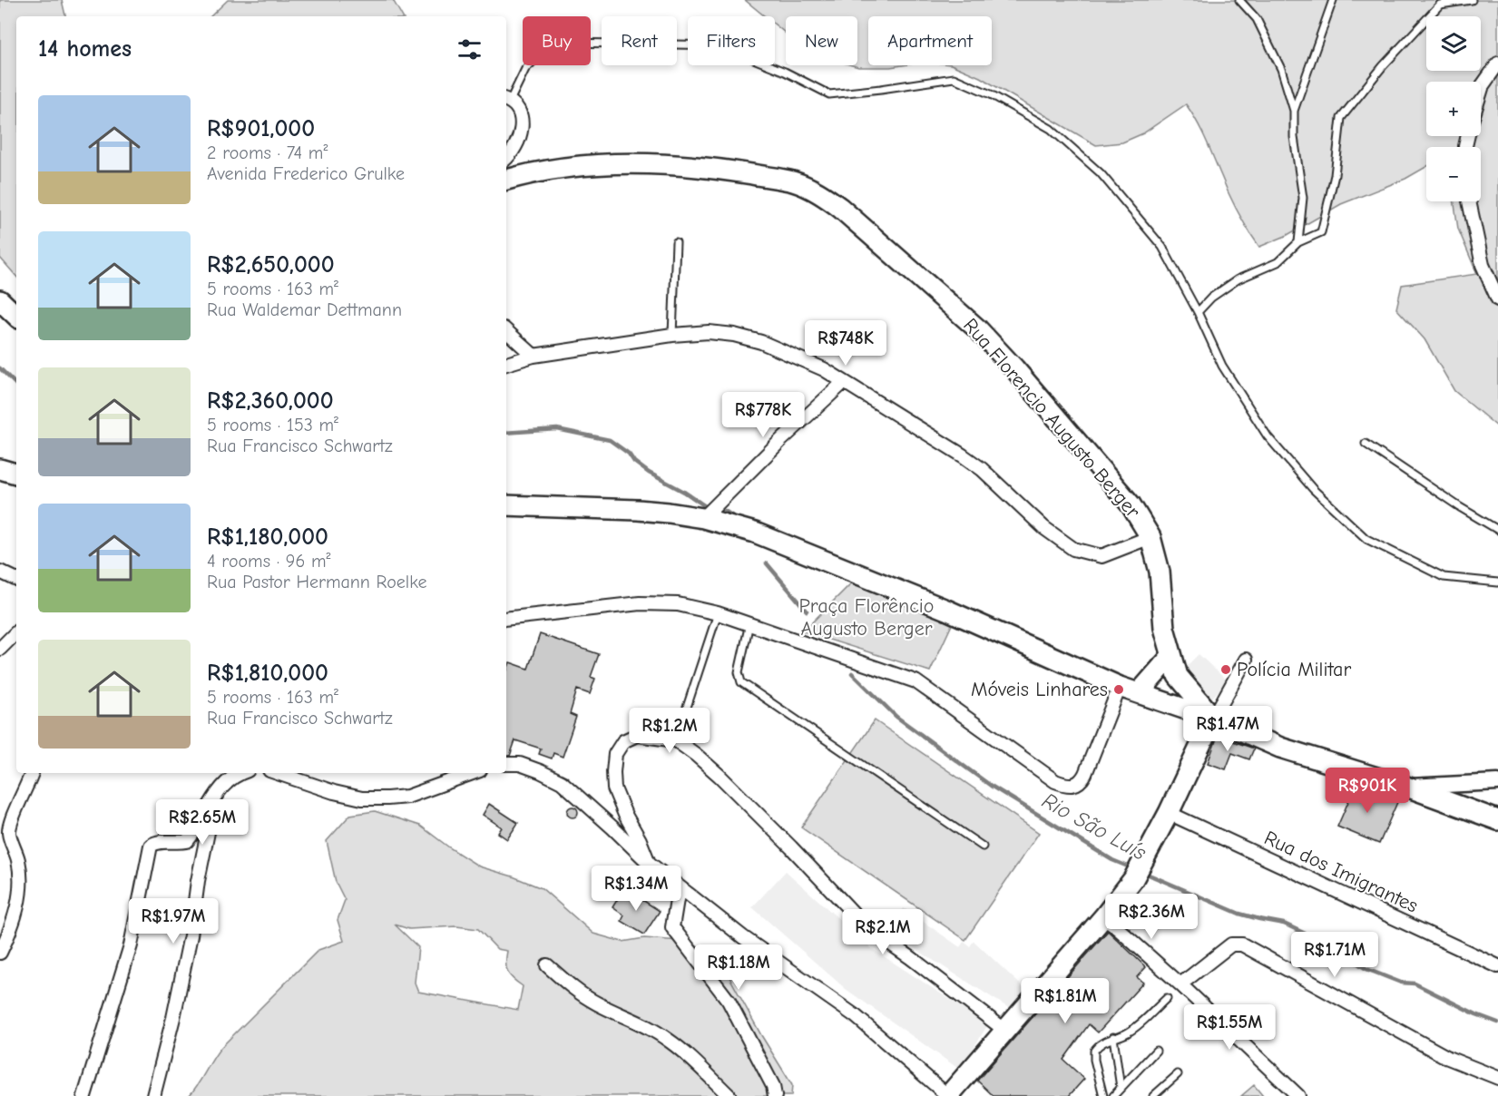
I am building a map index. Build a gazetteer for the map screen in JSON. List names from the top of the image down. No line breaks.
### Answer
{"streets":{"main road":["Rua Florencio Augusto Berger"],"street":["Rua dos Imigrantes"]},"water":["Rio São Luís"],"parks":["Praça Florêncio Augusto Berger"],"places":["Polícia Militar","Móveis Linhares"],"page":{"map_buttons":["+","−"],"chip":["Buy","Rent","Filters","New","Apartment"],"heading":"14 homes","list":[{"name":"R$901,000","note":"2 rooms · 74 m² · Avenida Frederico Grulke"},{"name":"R$2,650,000","note":"5 rooms · 163 m² · Rua Waldemar Dettmann"},{"name":"R$2,360,000","note":"5 rooms · 153 m² · Rua Francisco Schwartz"},{"name":"R$1,180,000","note":"4 rooms · 96 m² · Rua Pastor Hermann Roelke"},{"name":"R$1,810,000","note":"5 rooms · 163 m² · Rua Francisco Schwartz"}],"price":["R$748K","R$778K","R$1.47M","R$1.2M","R$901K","R$2.65M","R$1.34M","R$2.36M","R$1.97M","R$2.1M","R$1.71M","R$1.18M","R$1.81M","R$1.55M"]}}
